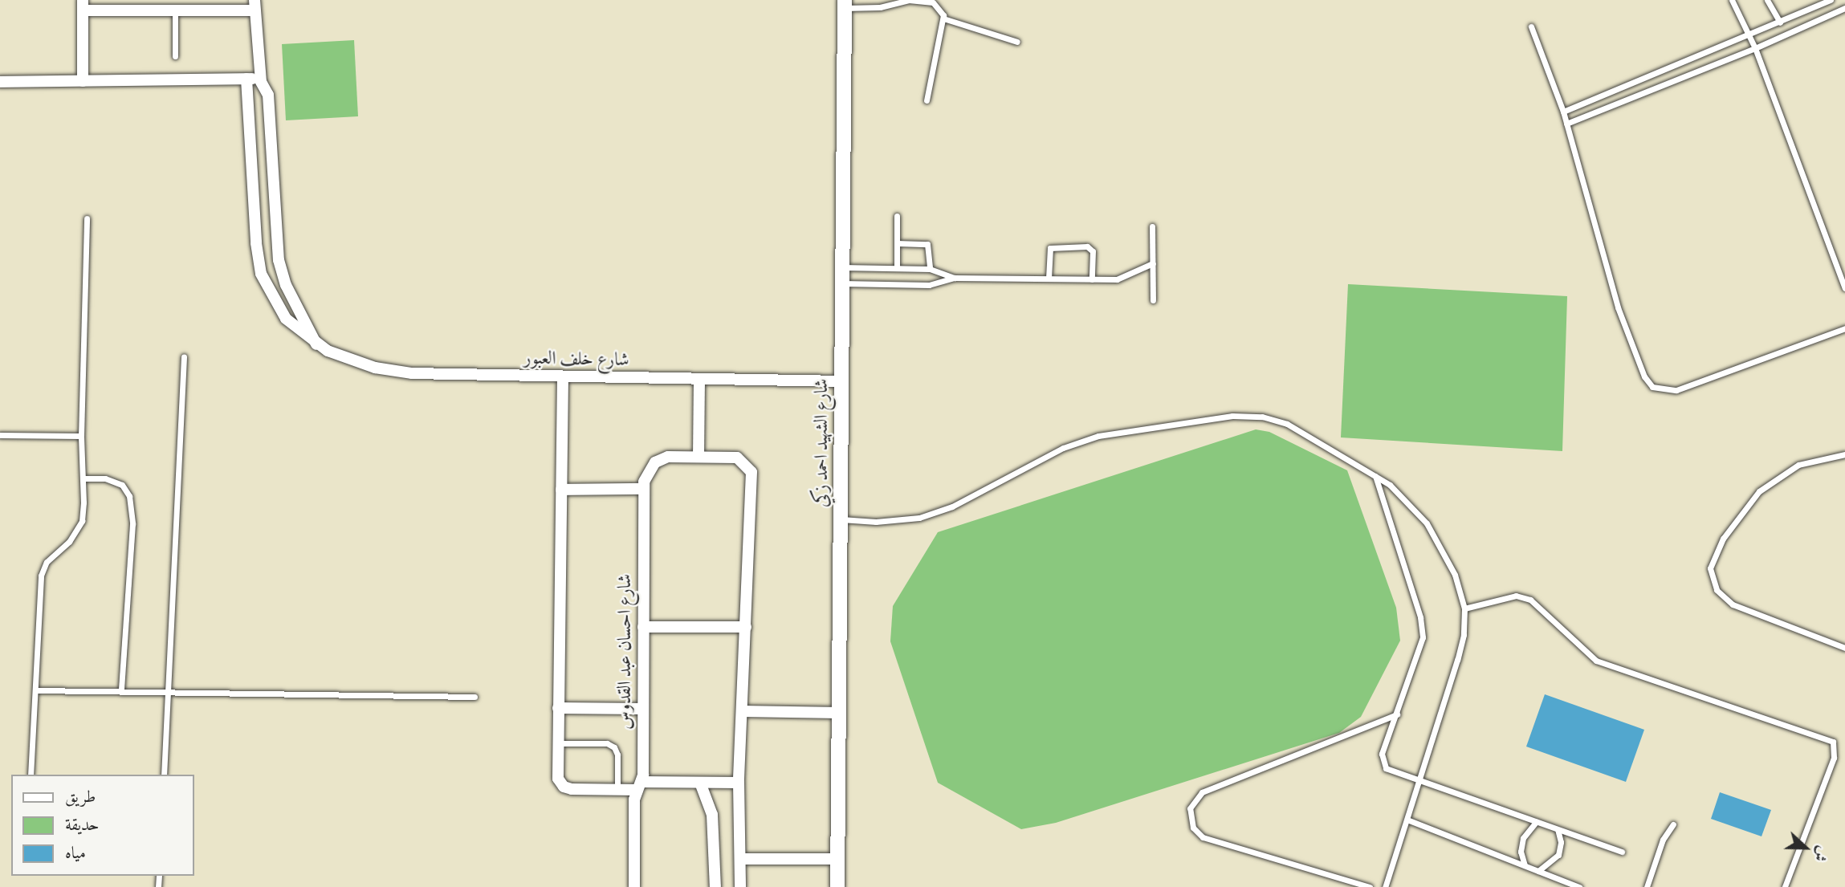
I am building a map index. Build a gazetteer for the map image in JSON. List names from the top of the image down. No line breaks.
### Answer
{"streets":{"street":["شارع خلف العبور","شارع الشهيد احمد زكي","شارع احسان عبد القدوس"]},"crossings":[["شارع خلف العبور","شارع الشهيد احمد زكي"]],"legend":["طريق","حديقة","مياه"],"north":"right"}
